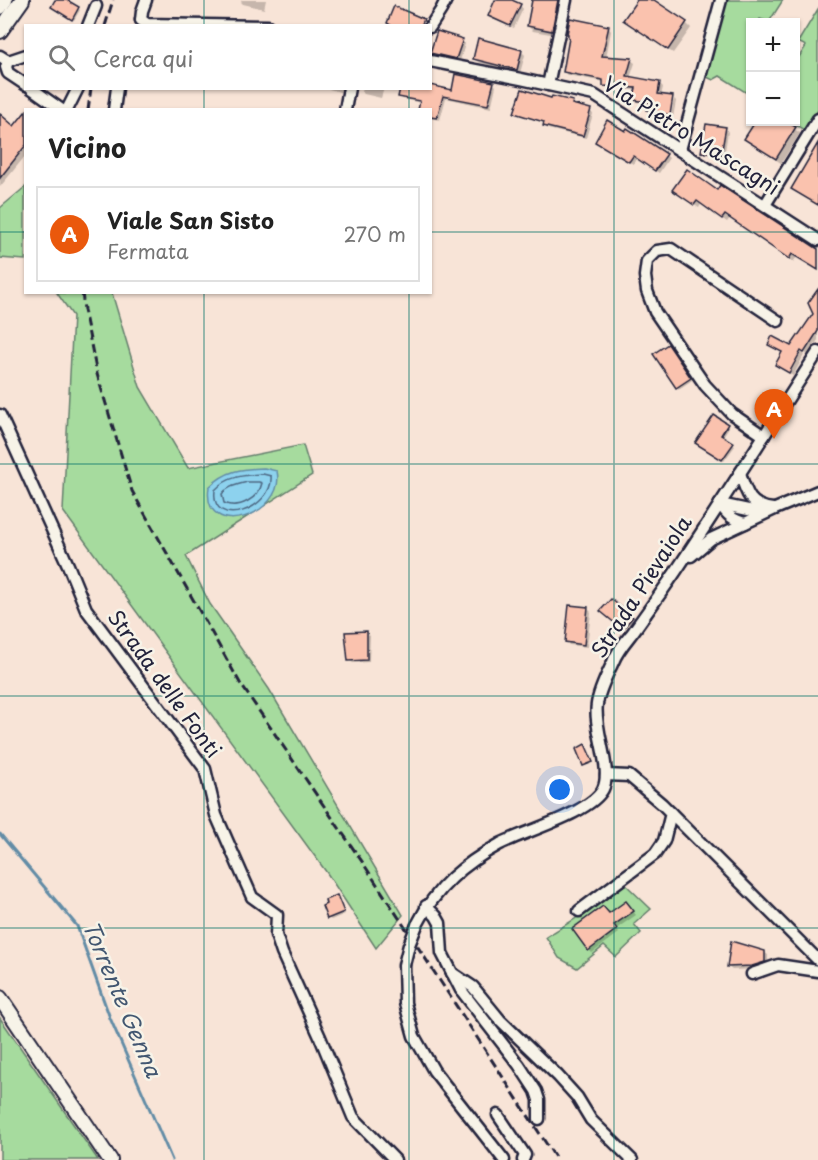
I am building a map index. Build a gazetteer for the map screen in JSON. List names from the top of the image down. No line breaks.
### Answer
{"streets":{"street":["Via Pietro Mascagni","Strada Pievaiola","Strada delle Fonti"]},"water":["Torrente Genna"],"page":{"map_buttons":["+","−"],"search":"Cerca qui","heading":"Vicino","list":[{"mark":"A","name":"Viale San Sisto","note":"Fermata","value":"270 m"}],"pins":"A"}}
